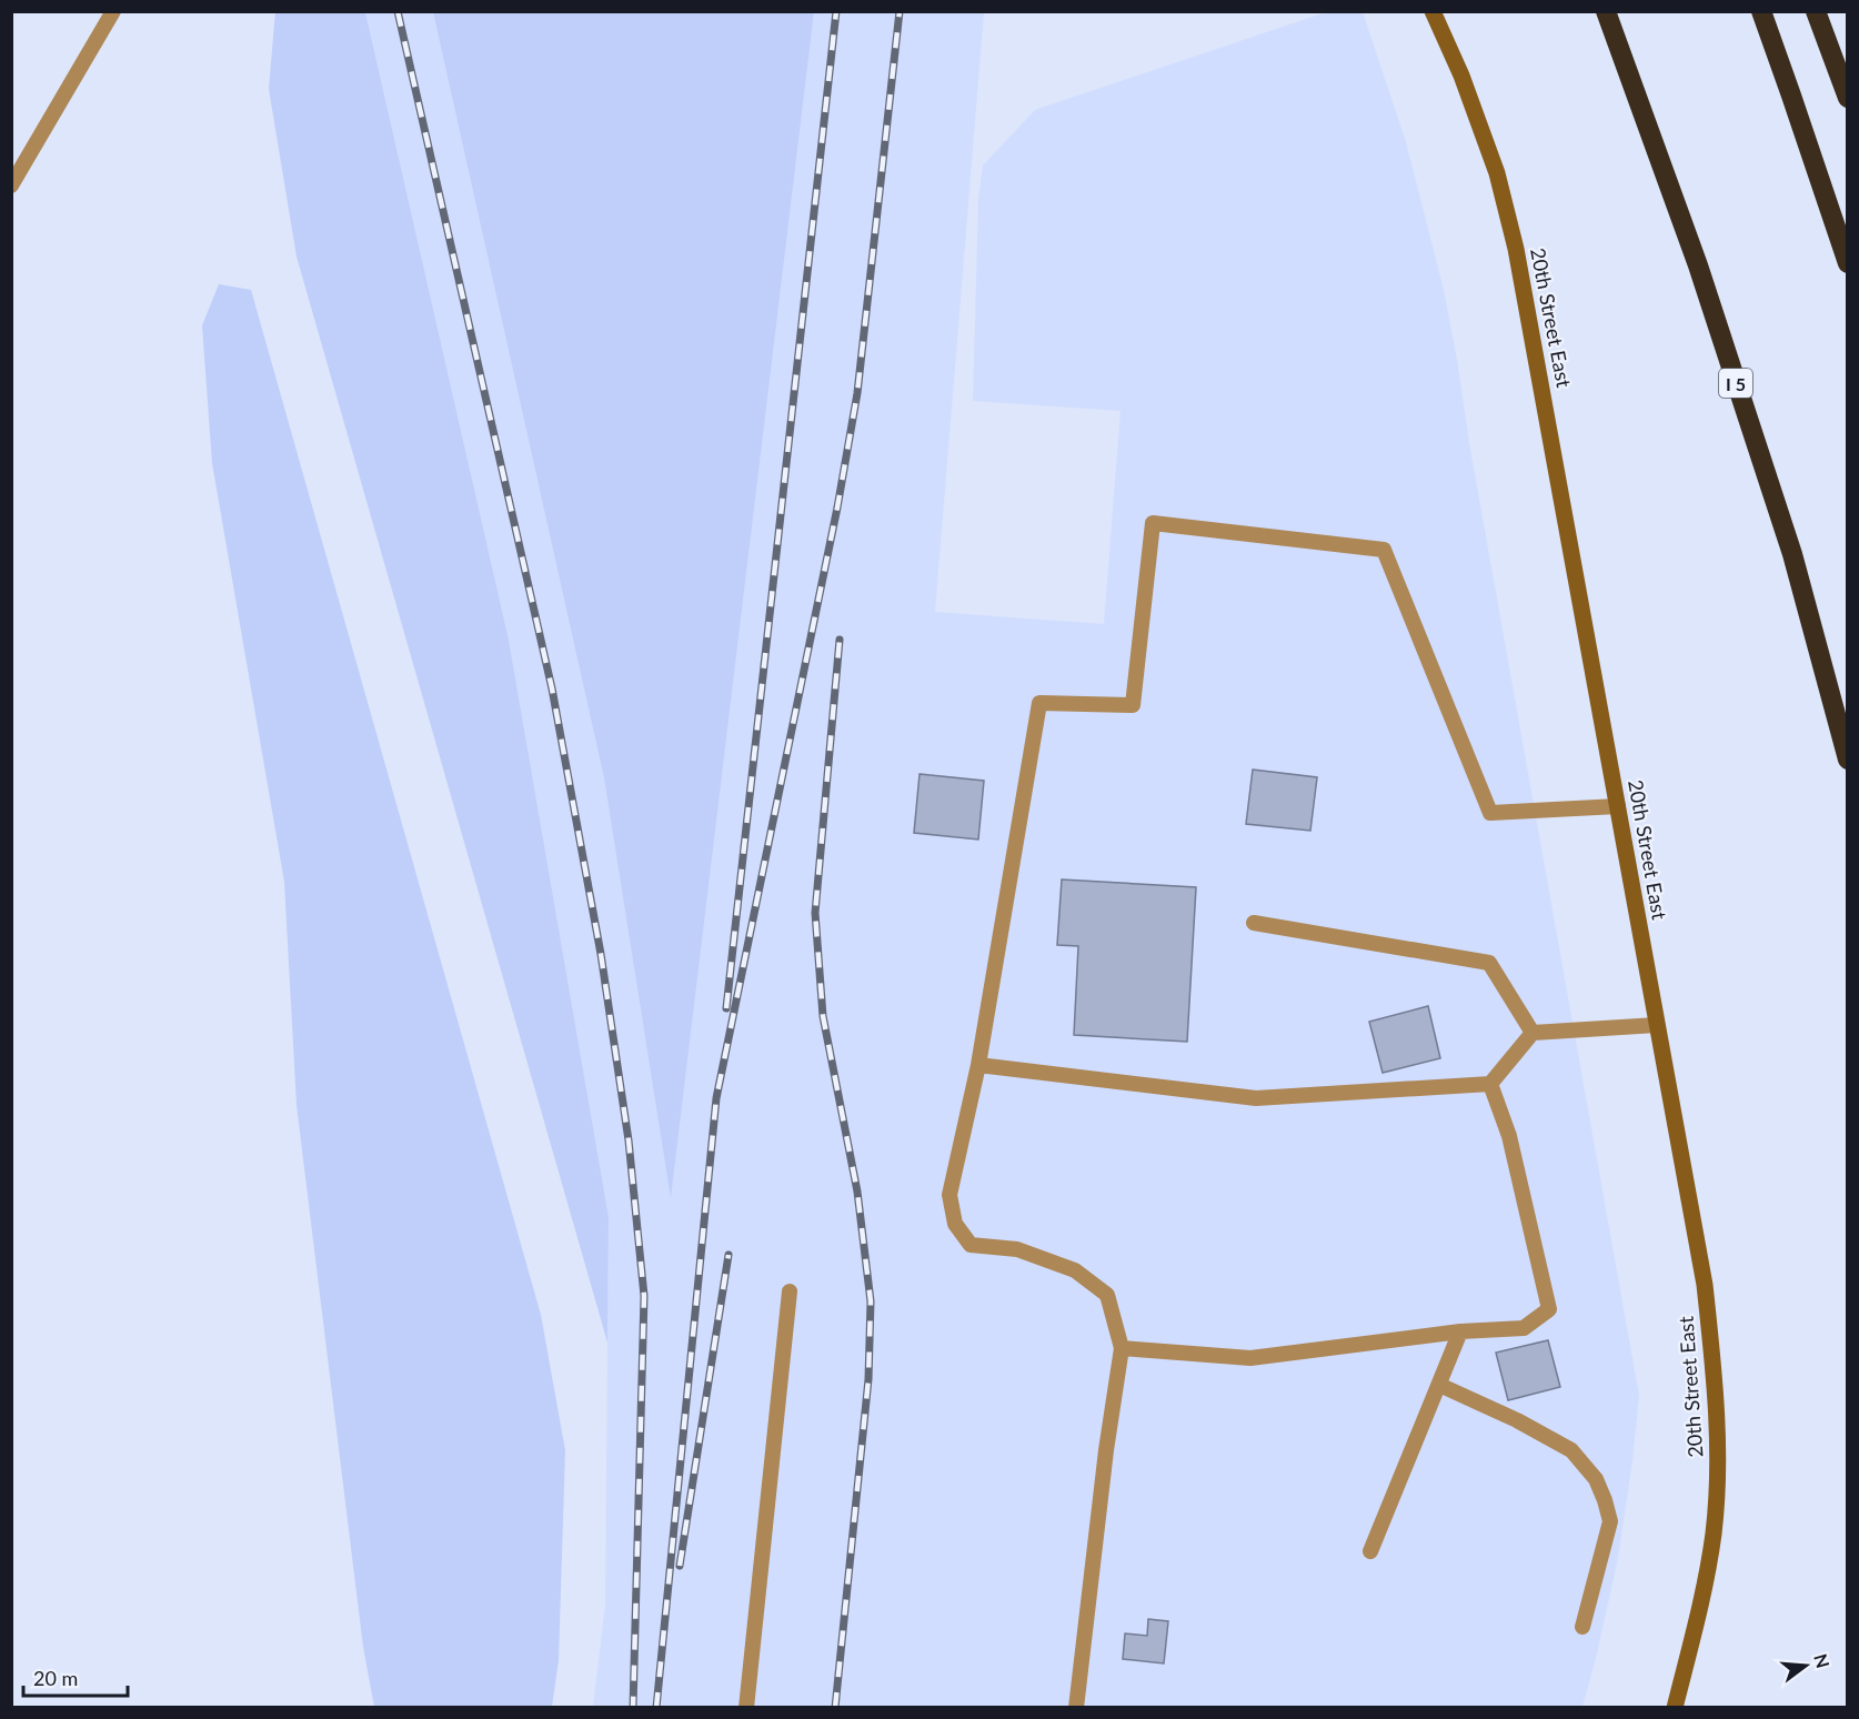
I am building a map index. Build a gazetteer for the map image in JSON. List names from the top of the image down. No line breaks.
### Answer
{"streets":{"highway":["I 5"],"street":["20th Street East"]},"scale_bar":"20 m","north":"right"}
